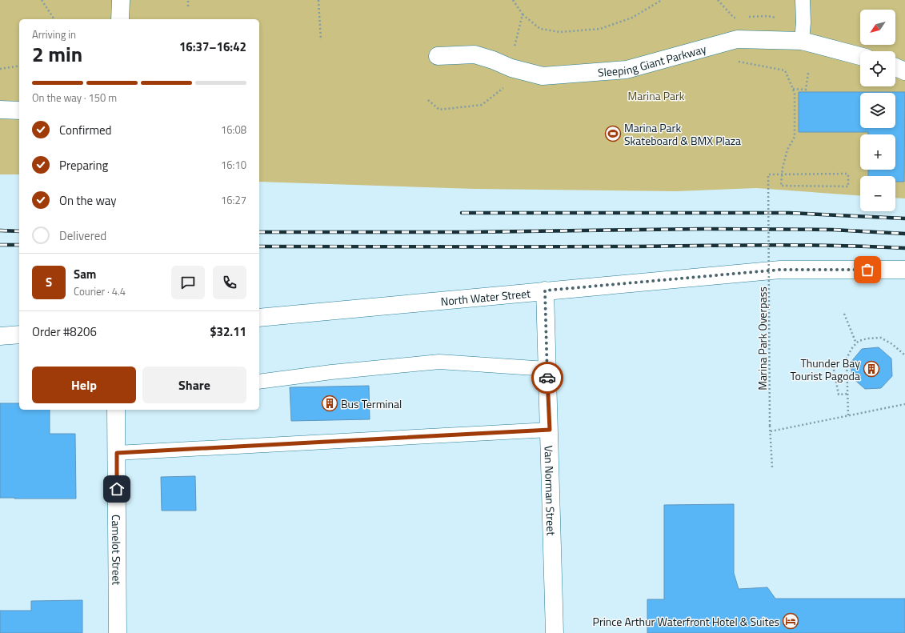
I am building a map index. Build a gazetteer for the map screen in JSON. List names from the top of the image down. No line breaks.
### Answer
{"streets":{"street":["Sleeping Giant Parkway","North Water Street","Van Norman Street","Camelot Street"],"path":["Marina Park Overpass"]},"crossings":[["North Water Street","Van Norman Street"]],"parks":["Marina Park"],"places":{"sports":["Marina Park Skateboard & BMX Plaza"],"building":["Thunder Bay Tourist Pagoda","Bus Terminal"],"hotel":["Prince Arthur Waterfront Hotel & Suites"]},"north":"bottom left","page":{"map_buttons":["+","−"],"heading":["2 min","Arriving in","16:37–16:42"],"panel":["Sam","Courier · 4.4","Order #8206","$32.11"],"bar":"On the way · 150 m","list":[["Confirmed","16:08"],["Preparing","16:10"],["On the way","16:27"],"Delivered"],"round":"S","buttons":["Help","Share"]}}
